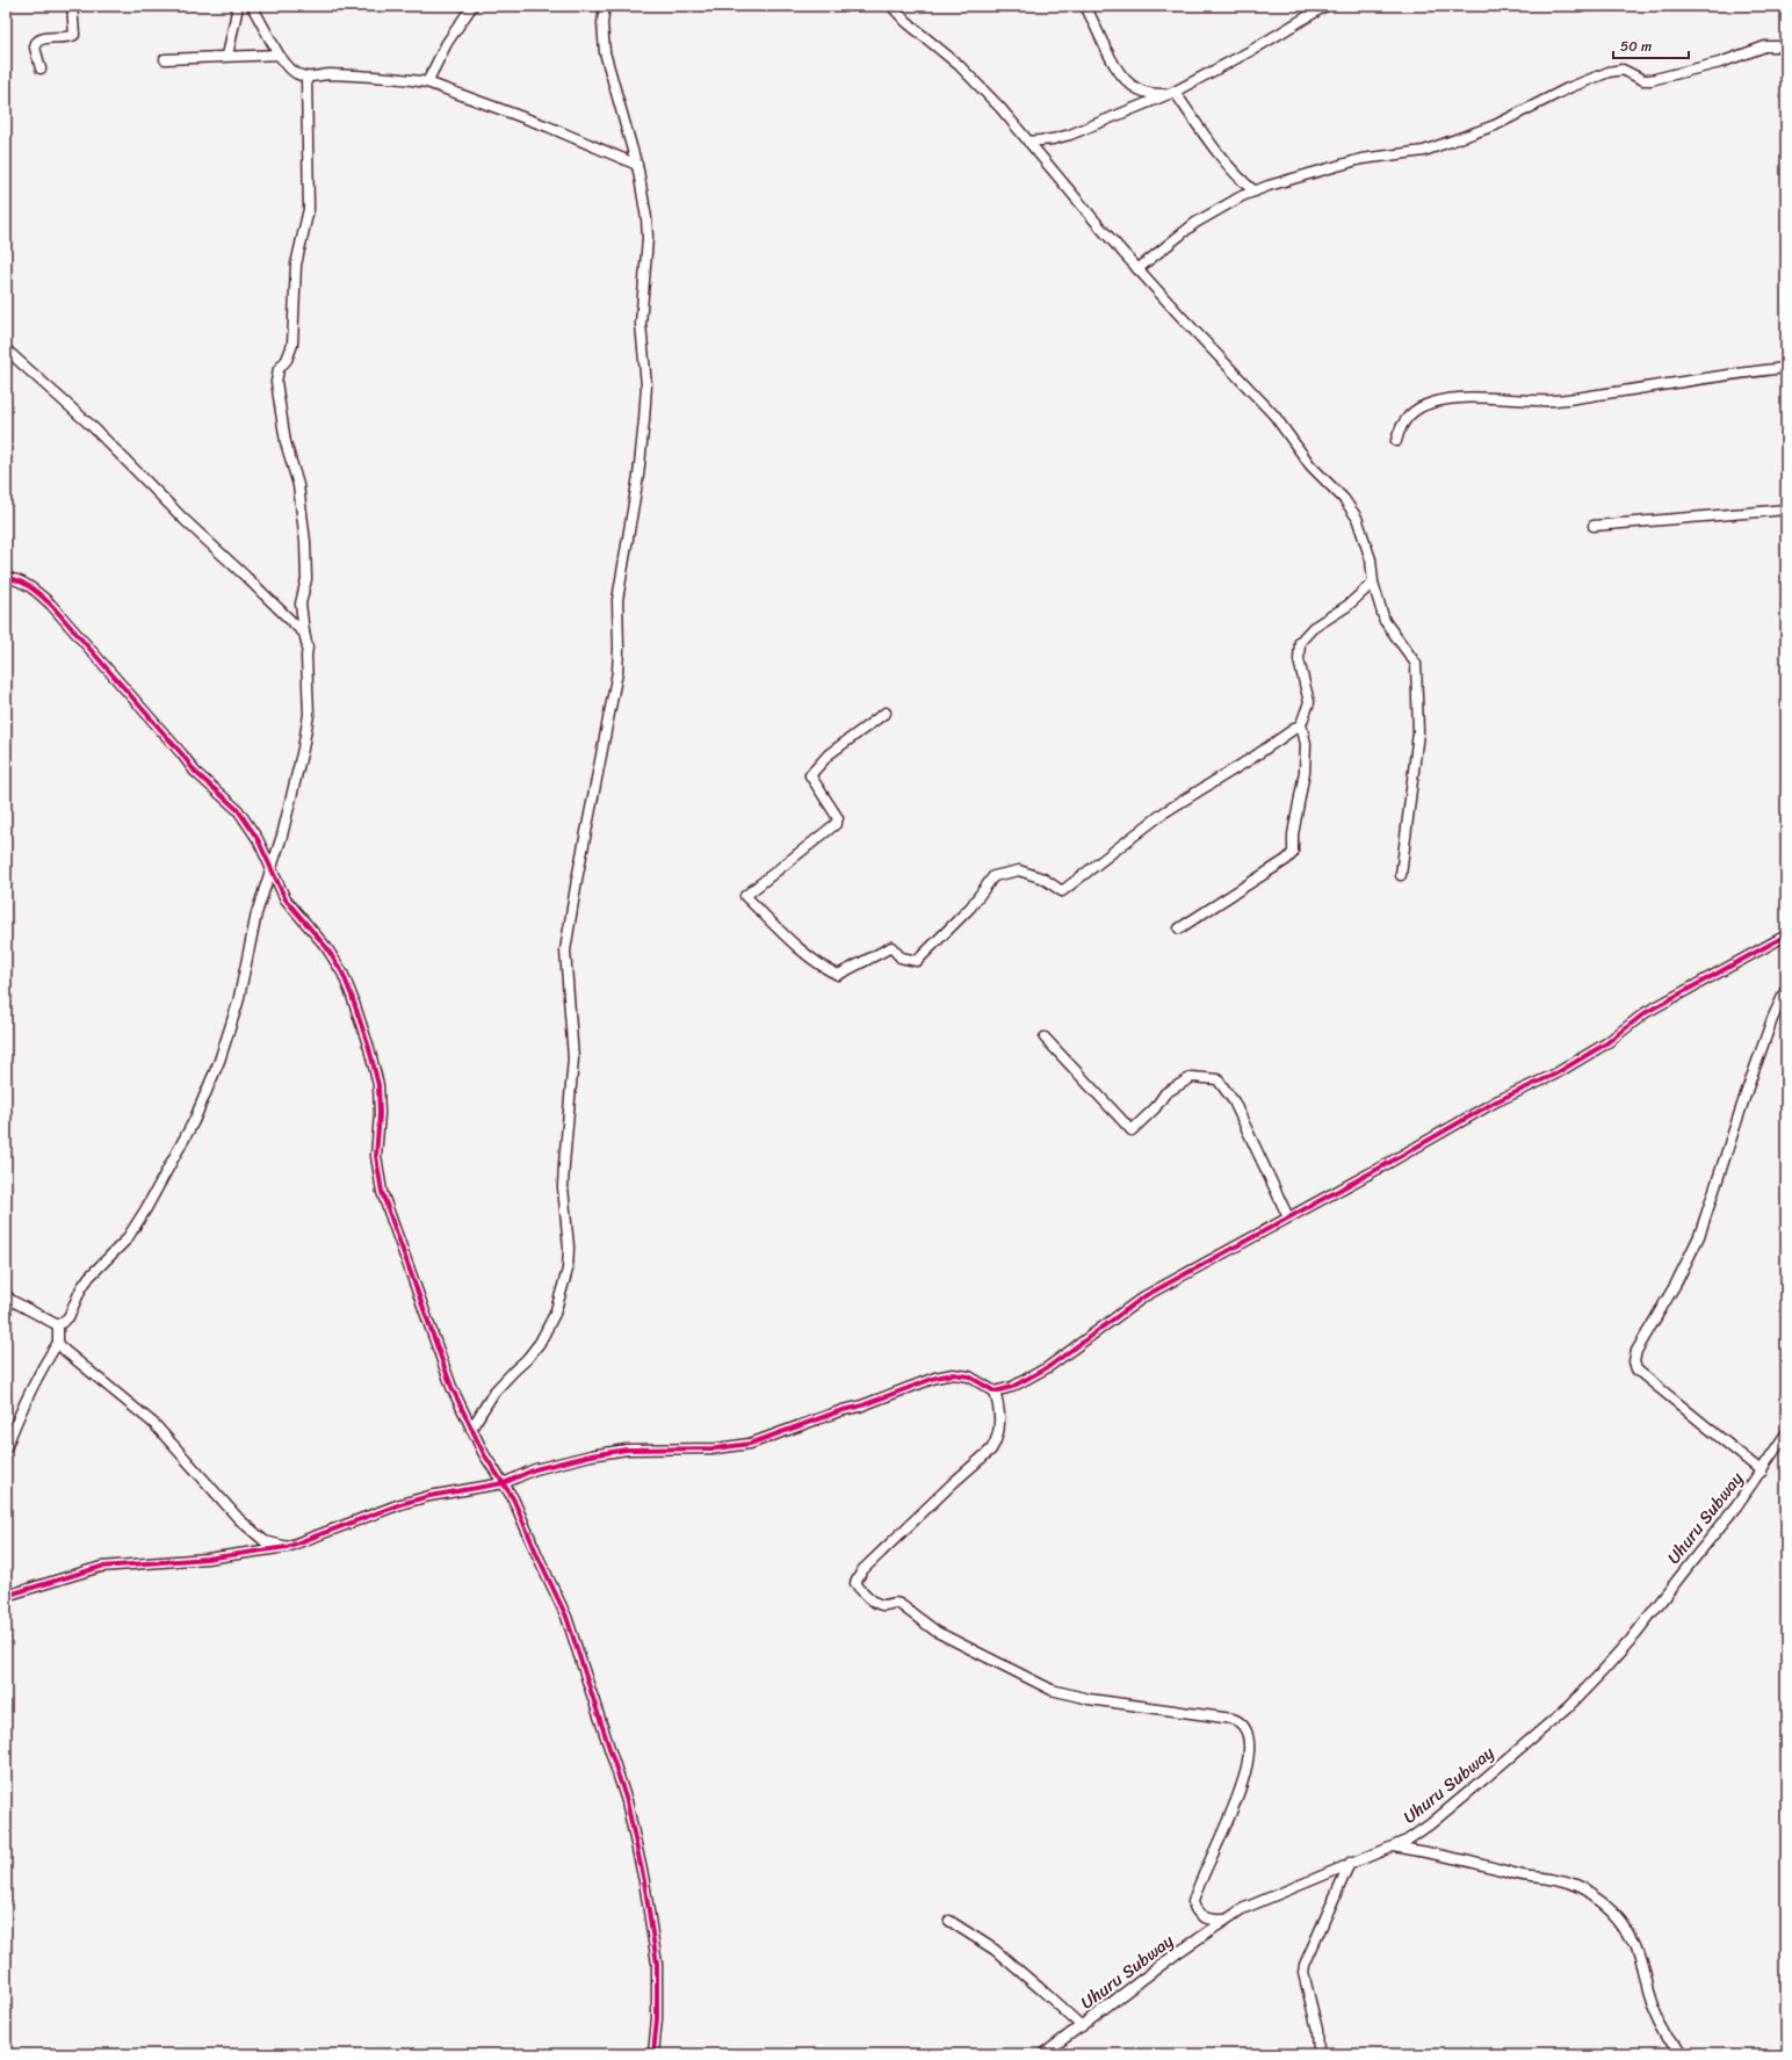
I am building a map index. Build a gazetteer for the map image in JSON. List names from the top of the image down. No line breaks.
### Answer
{"streets":{"street":["Uhuru Subway"]},"scale_bar":"50 m"}
